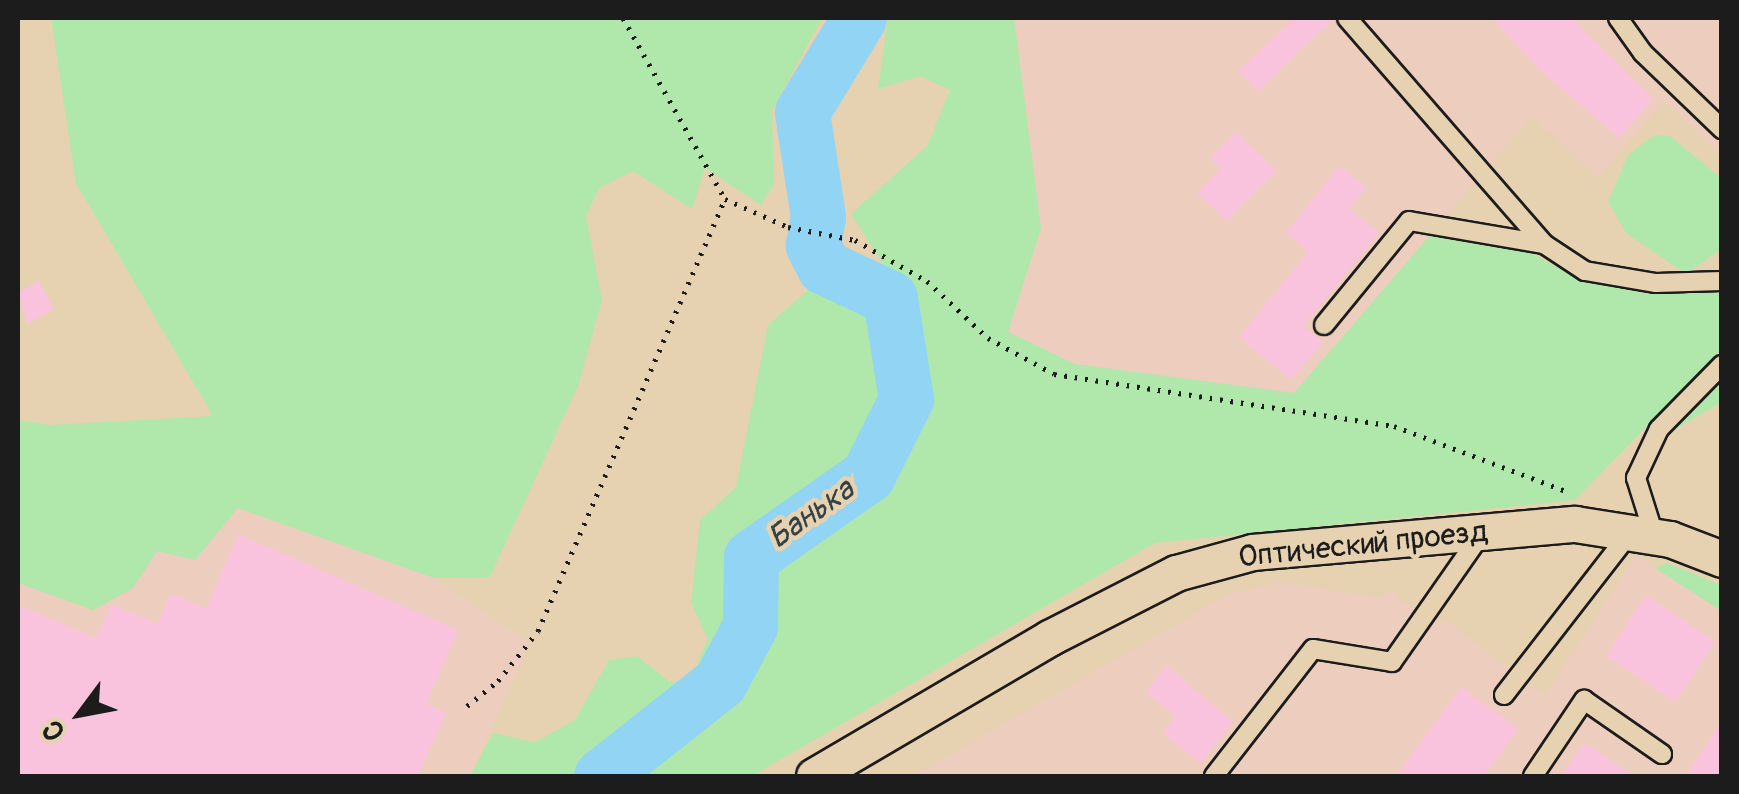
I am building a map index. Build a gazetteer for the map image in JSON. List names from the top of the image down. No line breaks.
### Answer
{"streets":{"street":["Оптический проезд"]},"water":["Банька"],"north":"bottom left"}
